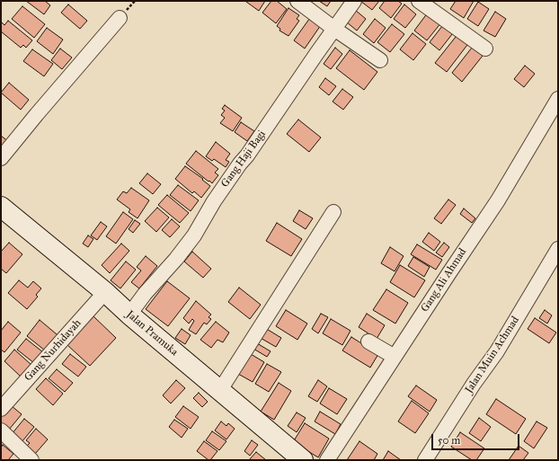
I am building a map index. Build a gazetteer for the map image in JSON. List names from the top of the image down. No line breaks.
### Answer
{"streets":{"street":["Gang Haji Bagi","Gang Ali Ahmad","Jalan Pramuka","Gang Nurhidayah","Jalan Muin Achmad"]},"crossings":[["Gang Haji Bagi","Jalan Pramuka"],["Jalan Pramuka","Gang Nurhidayah"]],"scale_bar":"50 m"}
